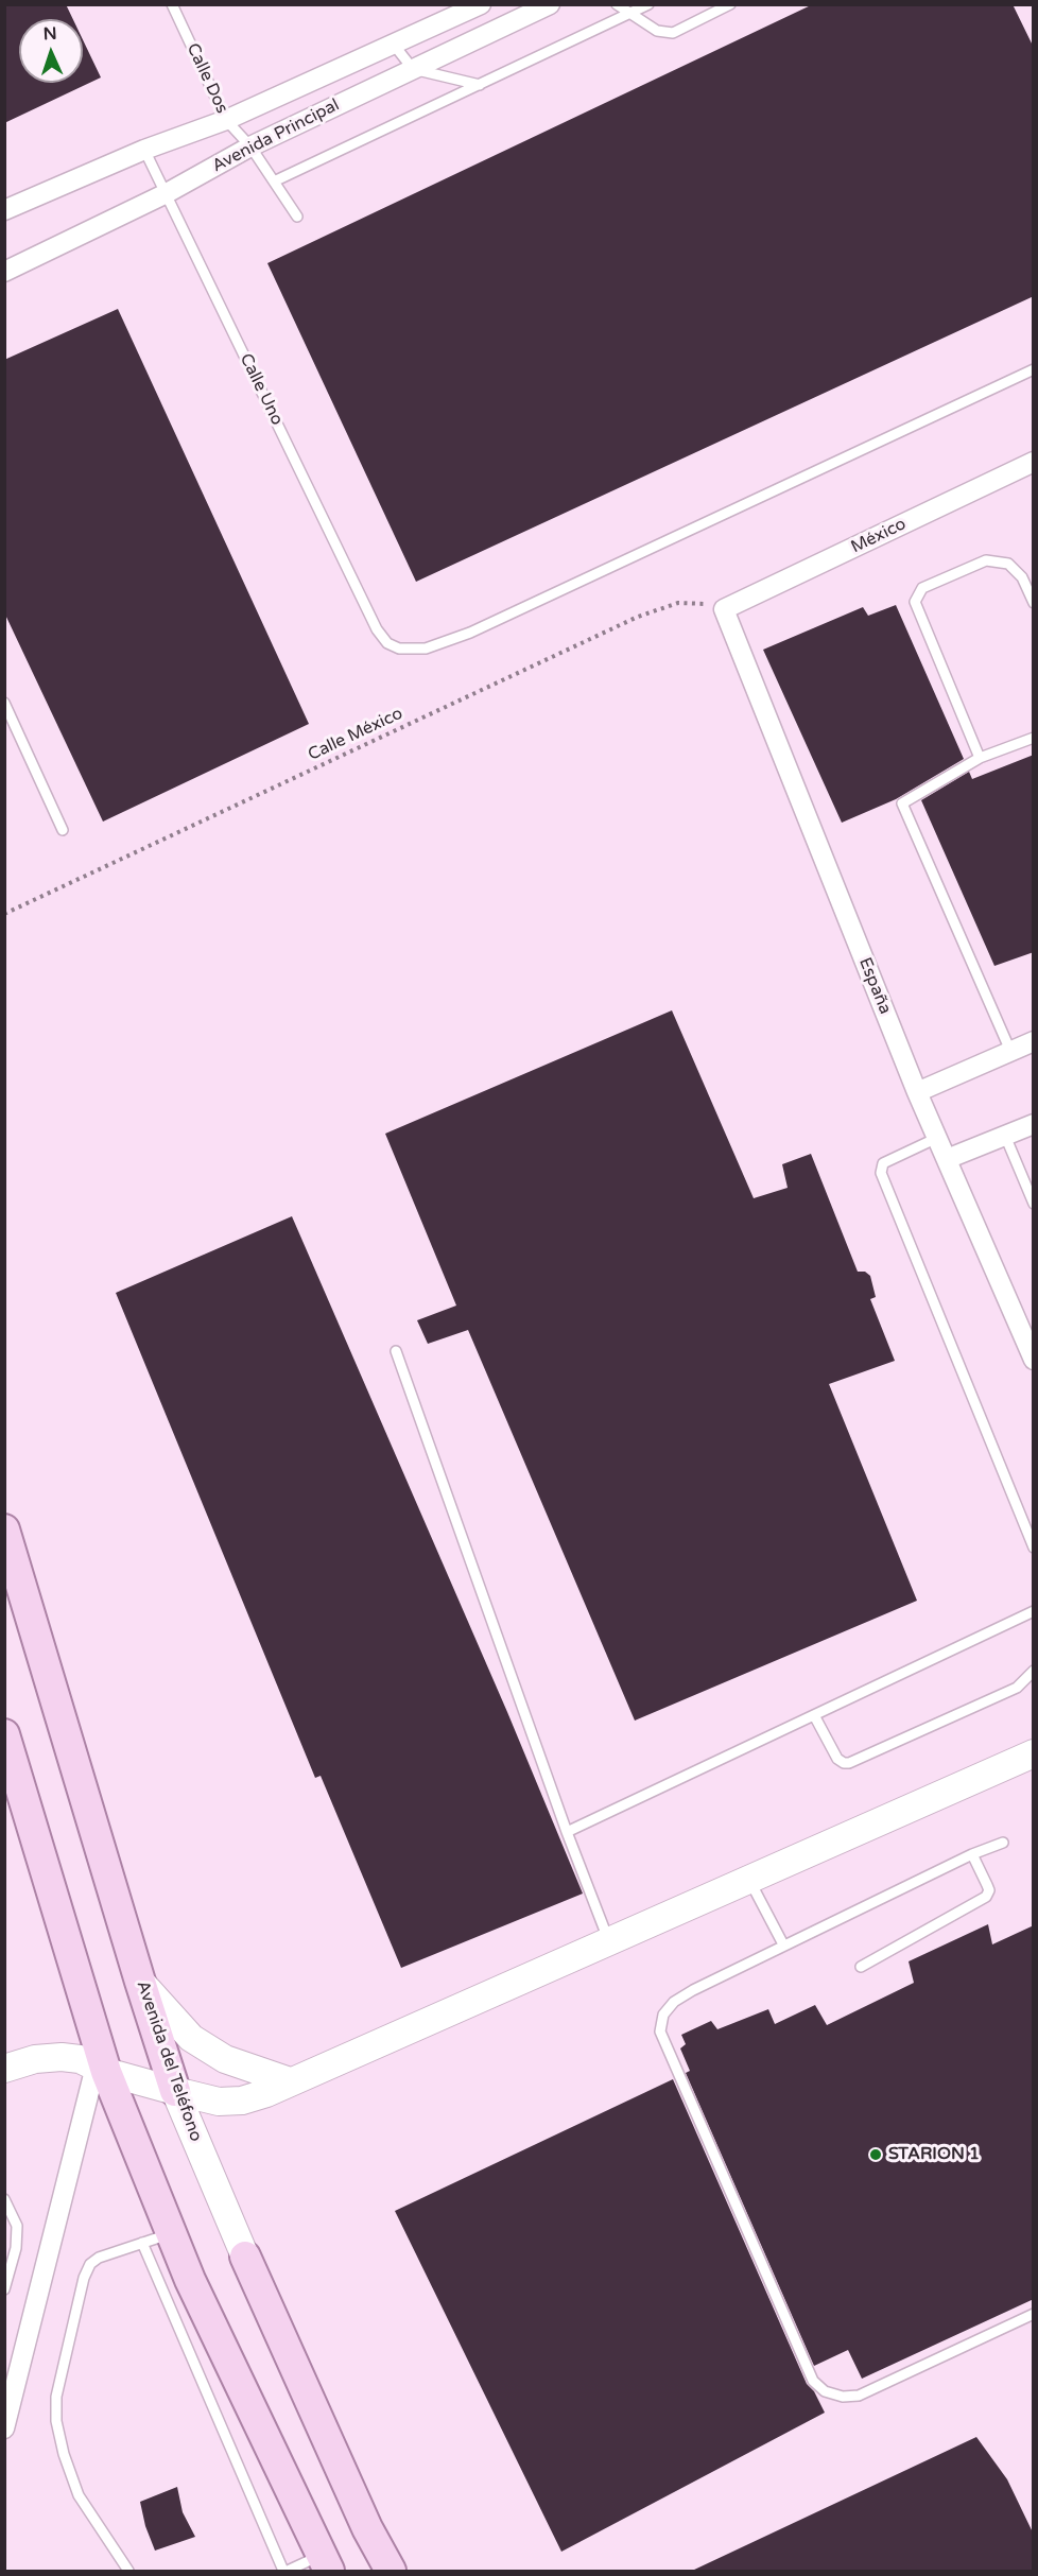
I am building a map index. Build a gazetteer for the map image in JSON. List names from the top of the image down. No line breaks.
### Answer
{"streets":{"main road":["Avenida del Teléfono"],"street":["Avenida Principal","México","España"],"lane":["Calle Dos","Calle Uno"],"path":["Calle México"]},"crossings":[["Calle Dos","Avenida Principal"],["Avenida Principal","Calle Uno"],["México","Calle México"],["México","España"],["Calle México","España"]],"places":["STARION 1"],"north":"top"}
